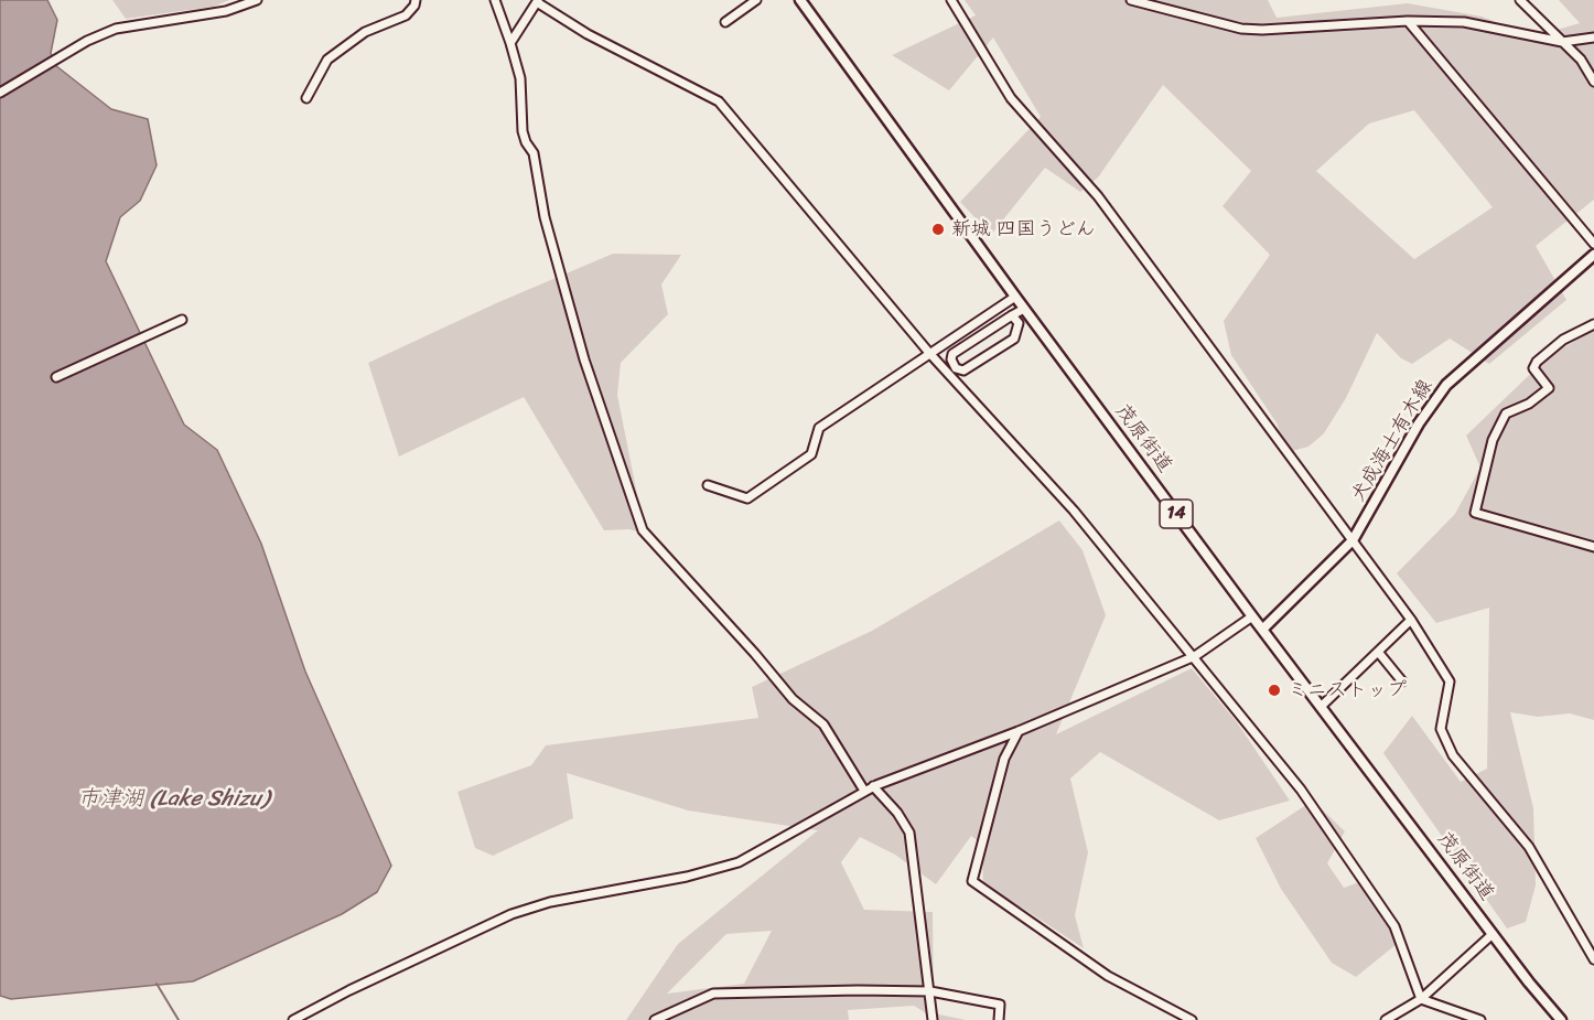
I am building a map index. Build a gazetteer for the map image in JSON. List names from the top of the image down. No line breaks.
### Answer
{"streets":{"main road":["茂原街道","犬成海士有木線","14"]},"crossings":[["茂原街道","犬成海士有木線"]],"water":["市津湖 (Lake Shizu)"],"places":["新城 四国うどん","ミニストップ"]}
